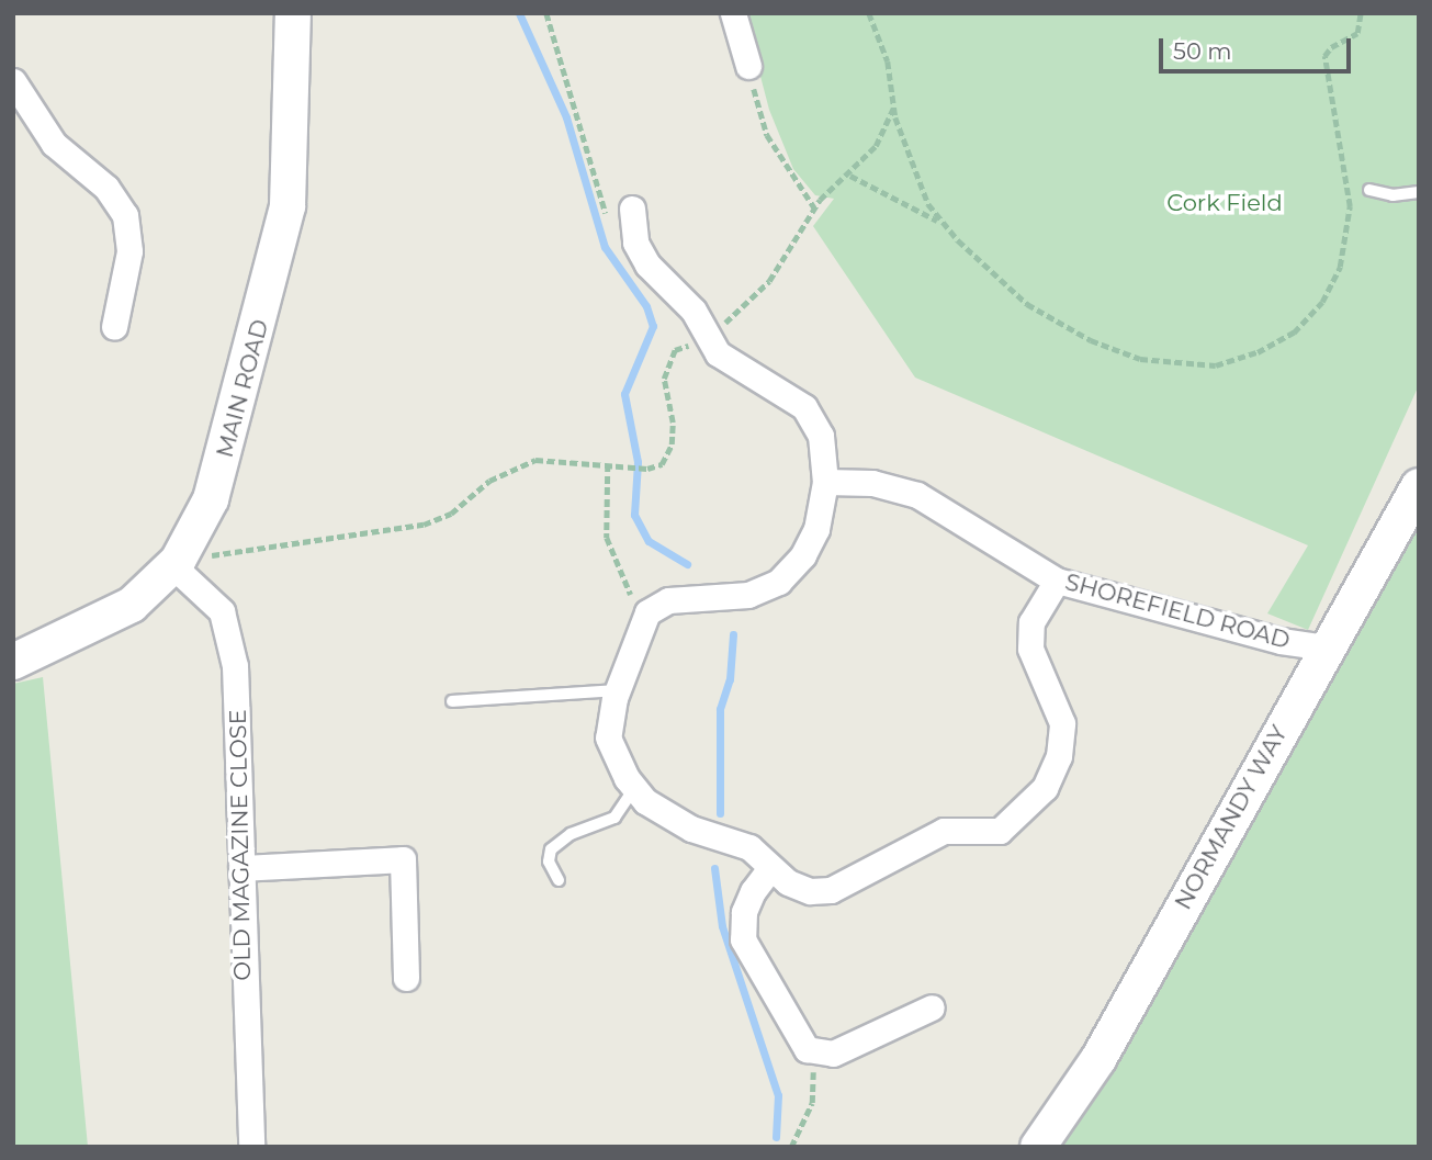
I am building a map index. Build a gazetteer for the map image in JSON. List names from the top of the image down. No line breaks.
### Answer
{"streets":{"street":["MAIN ROAD","SHOREFIELD ROAD","NORMANDY WAY","OLD MAGAZINE CLOSE"]},"crossings":[["MAIN ROAD","OLD MAGAZINE CLOSE"],["SHOREFIELD ROAD","NORMANDY WAY"]],"parks":["Cork Field"],"scale_bar":"50 m"}
